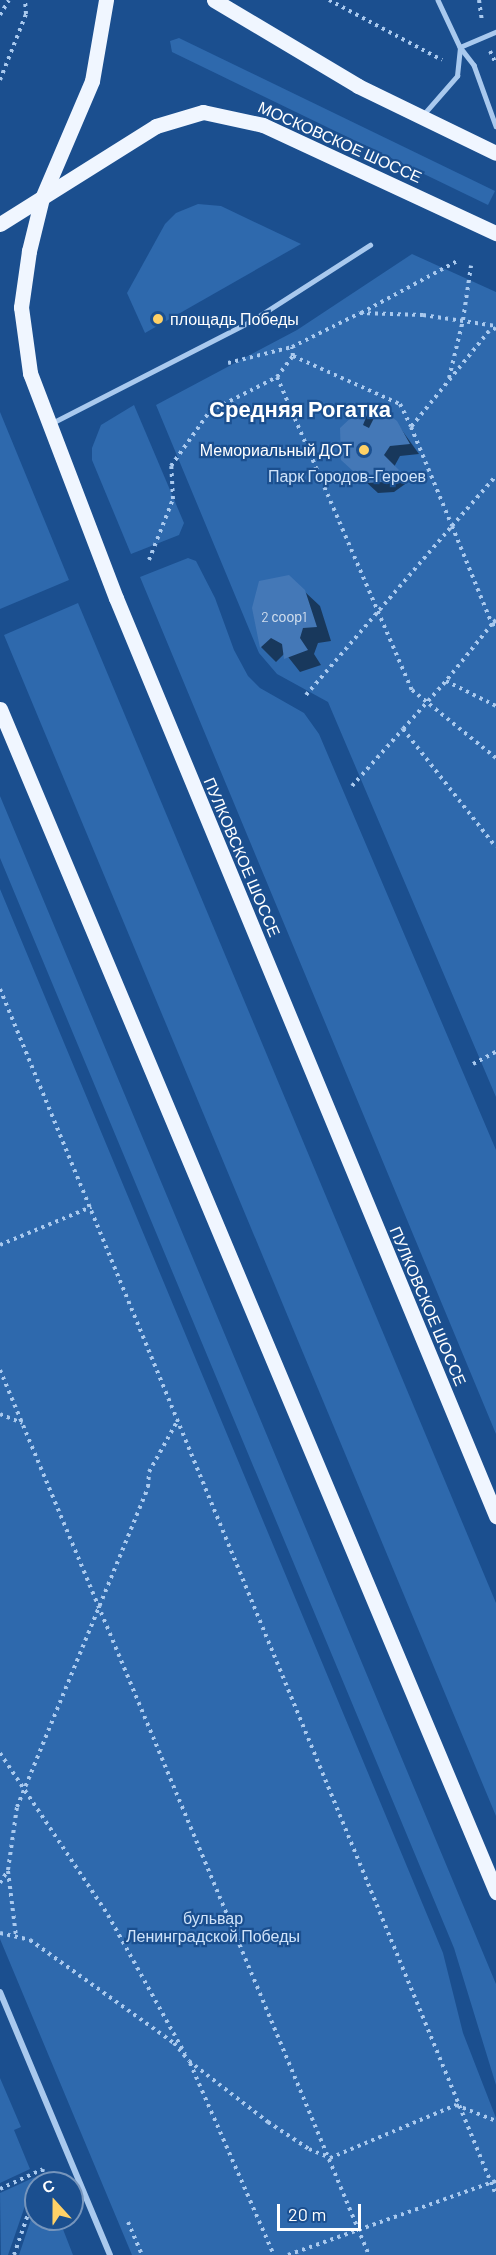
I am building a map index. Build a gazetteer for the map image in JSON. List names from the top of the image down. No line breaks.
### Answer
{"streets":{"main road":["МОСКОВСКОЕ ШОССЕ","ПУЛКОВСКОЕ ШОССЕ"]},"crossings":[["МОСКОВСКОЕ ШОССЕ","ПУЛКОВСКОЕ ШОССЕ"]],"districts":["Средняя Рогатка"],"parks":["Парк Городов-Героев","бульвар Ленинградской Победы"],"places":["площадь Победы","Мемориальный ДОТ"],"house_numbers":["2 соор1"],"scale_bar":"20 m","north":"top"}
